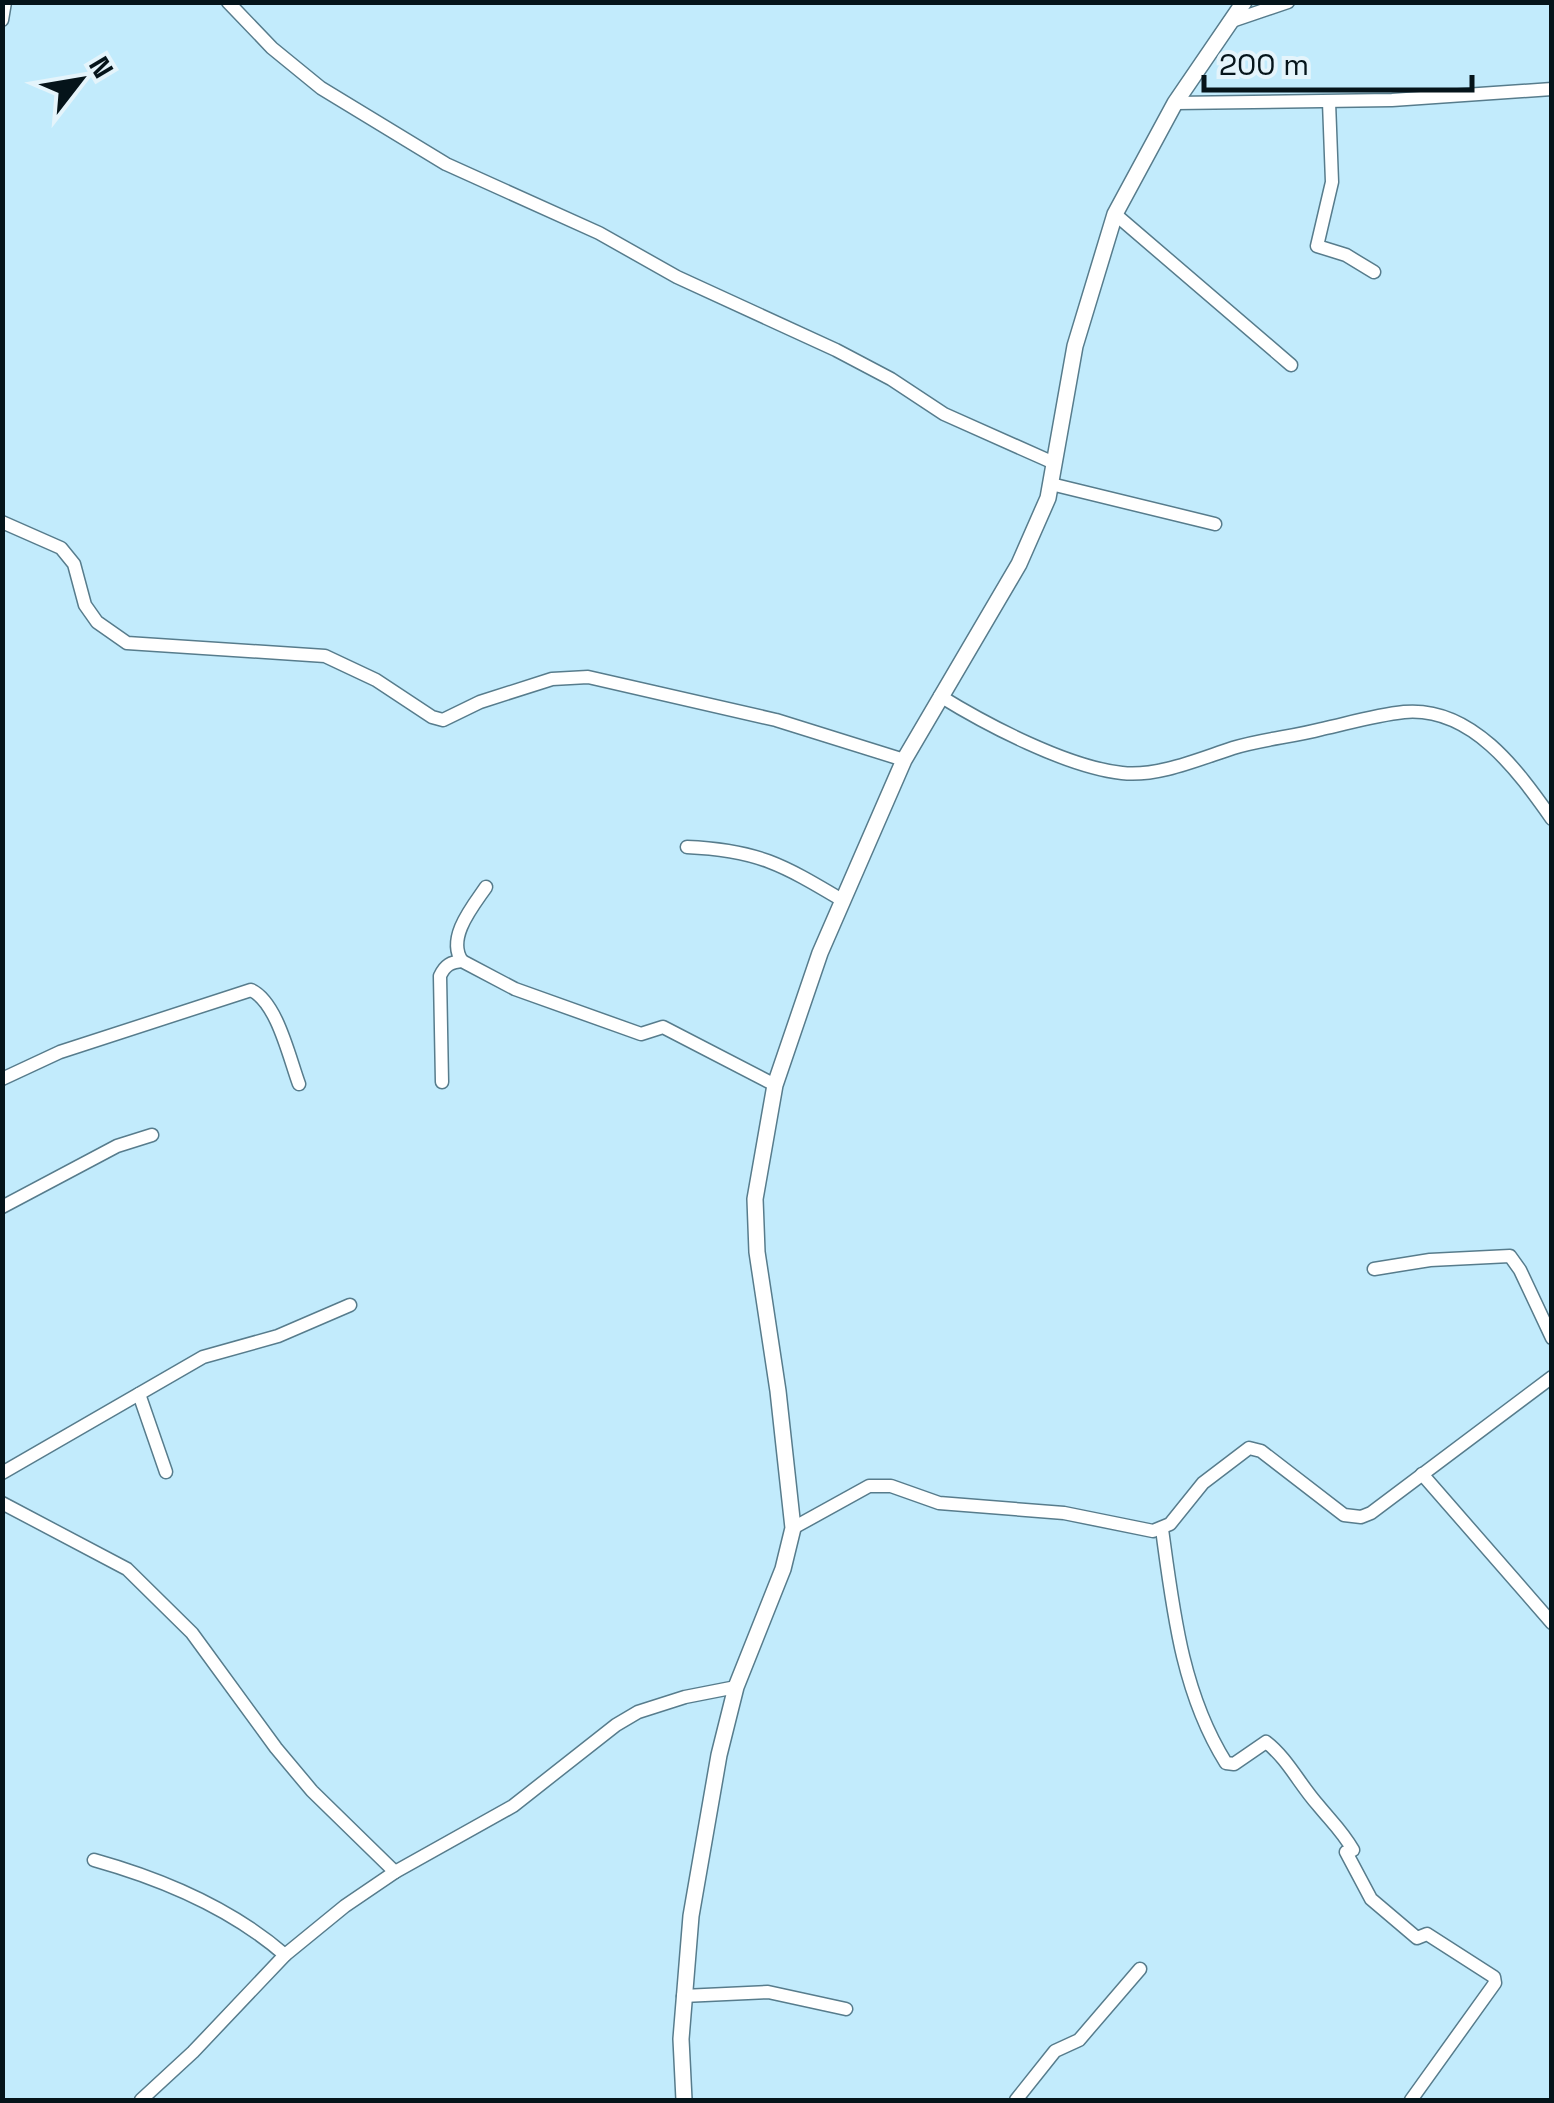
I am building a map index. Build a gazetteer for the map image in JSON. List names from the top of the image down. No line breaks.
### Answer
{"scale_bar":"200 m","north":"top right"}
